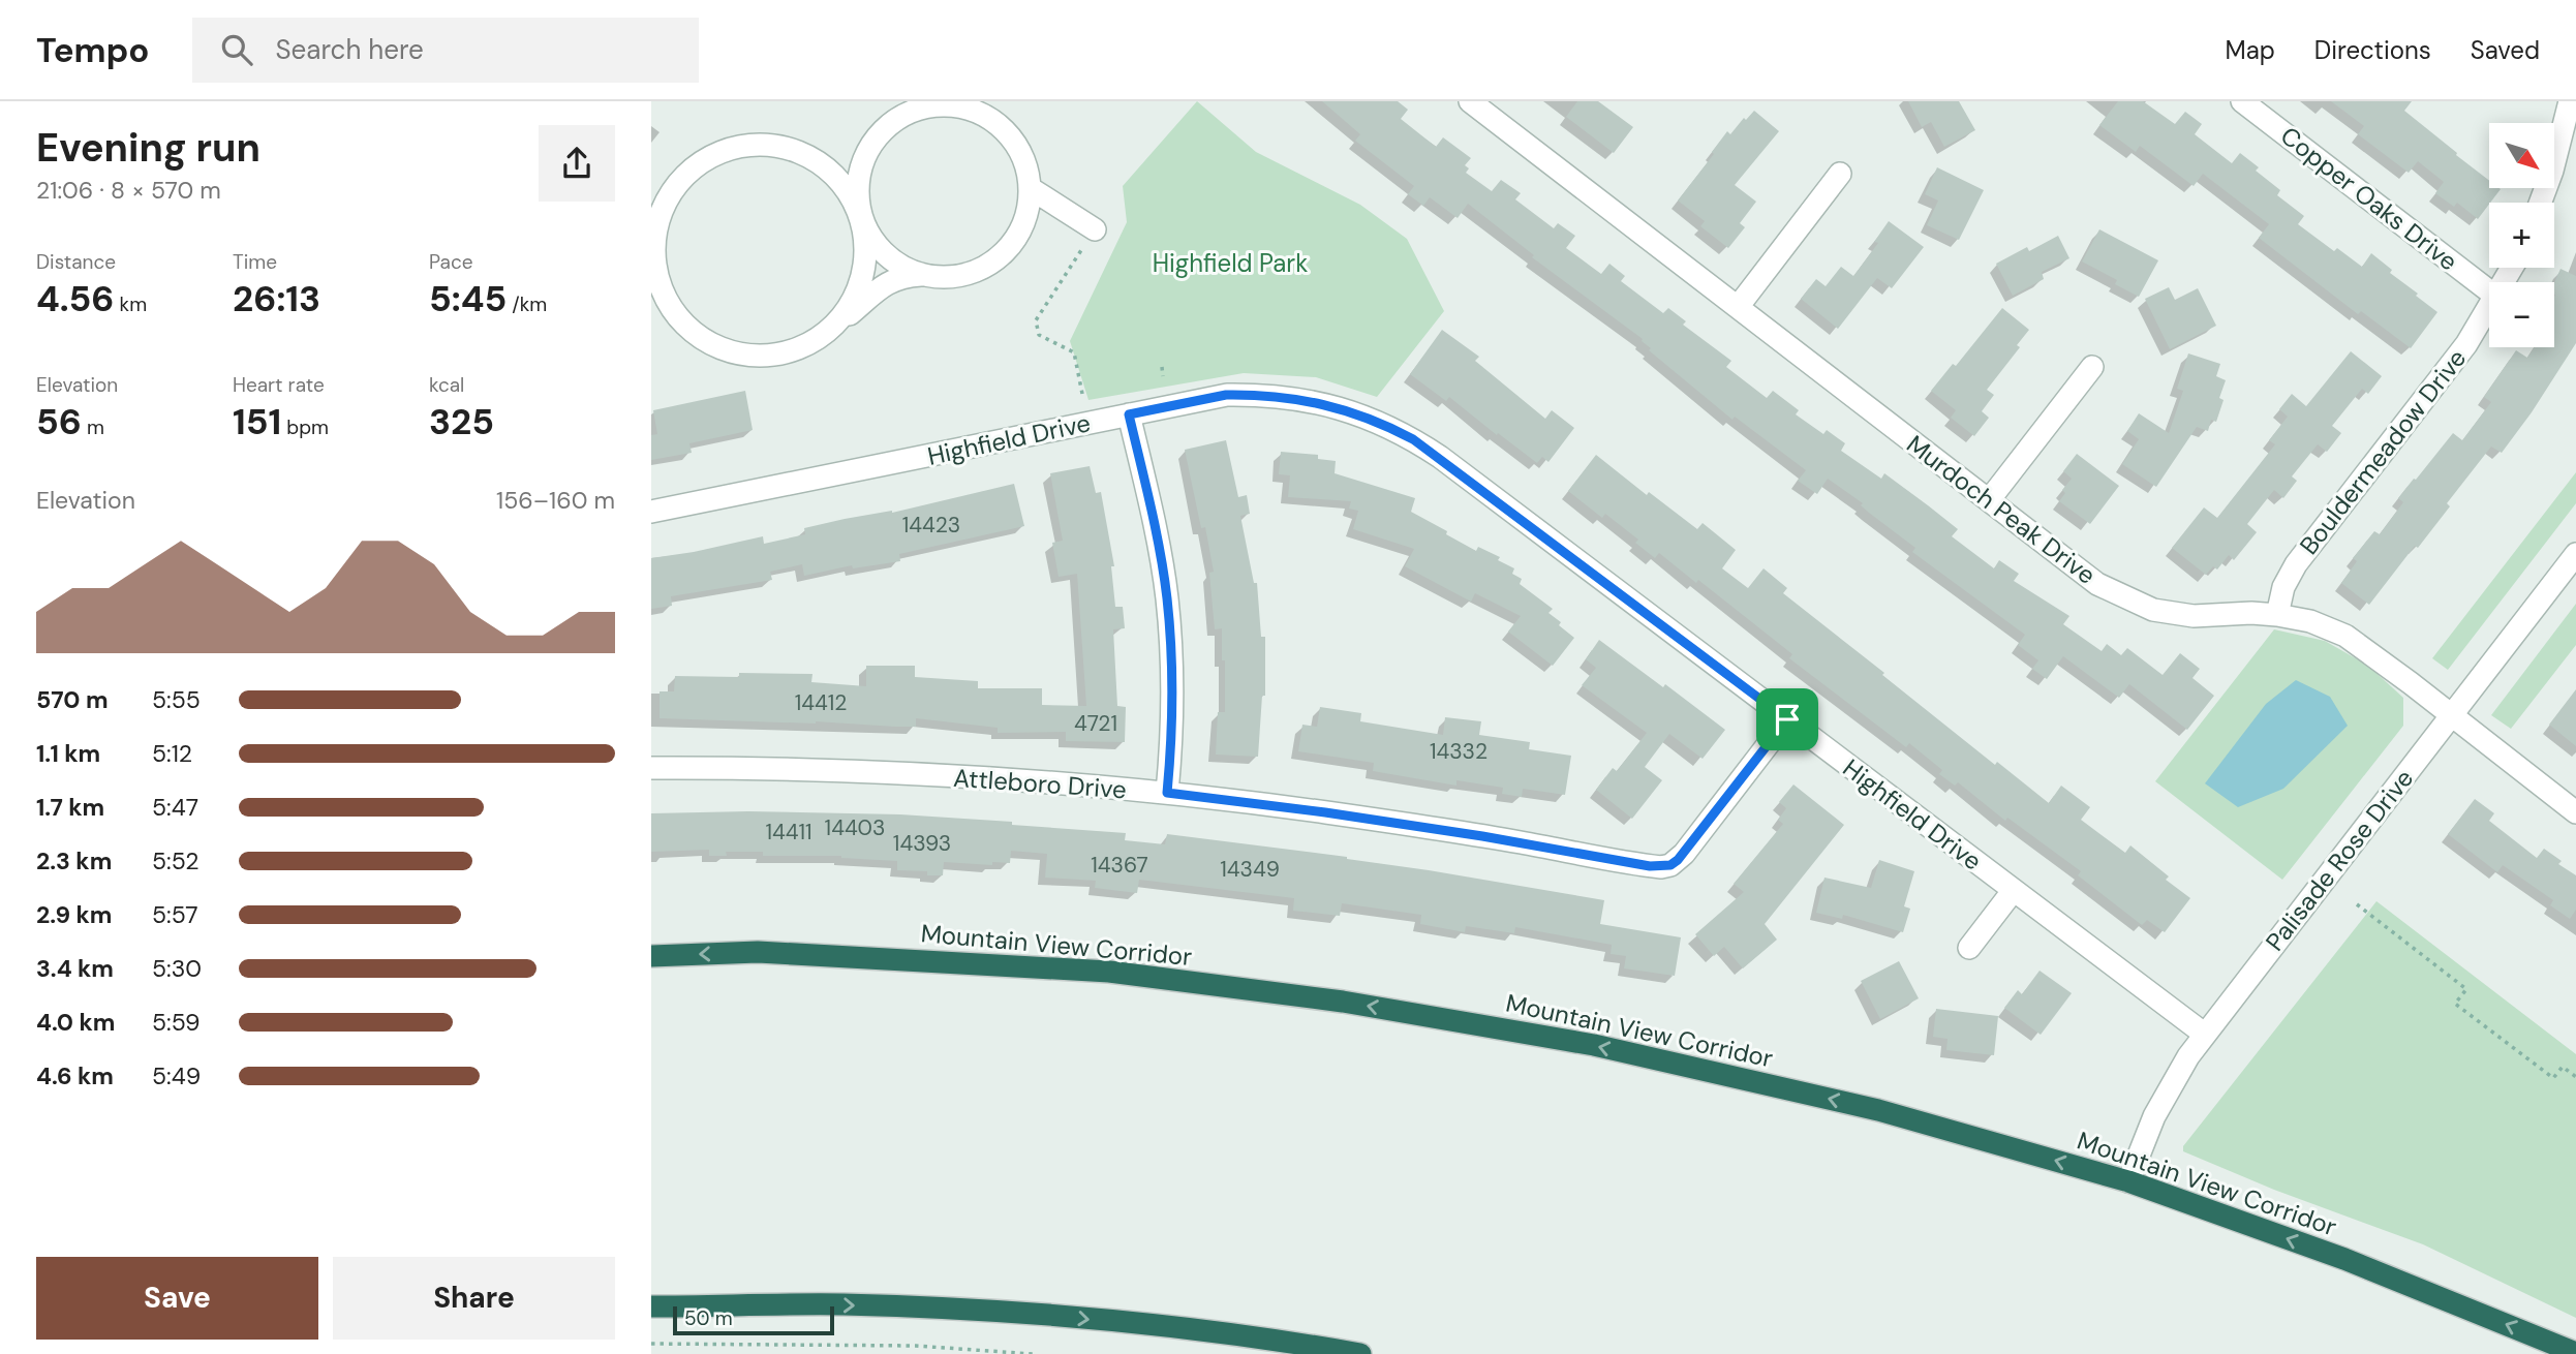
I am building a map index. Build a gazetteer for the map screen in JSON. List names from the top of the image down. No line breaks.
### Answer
{"streets":{"highway":["Mountain View Corridor"],"street":["Copper Oaks Drive","Highfield Drive","Bouldermeadow Drive","Murdoch Peak Drive","Attleboro Drive","Palisade Rose Drive"]},"crossings":[["Highfield Drive","Attleboro Drive"],["Highfield Drive","Palisade Rose Drive"],["Bouldermeadow Drive","Murdoch Peak Drive"],["Murdoch Peak Drive","Palisade Rose Drive"],["Palisade Rose Drive","Mountain View Corridor"]],"one_way":["Mountain View Corridor"],"parks":["Highfield Park"],"house_numbers":["14423","14412","4721","14332","14403","14411","14393","14367","14349"],"scale_bar":"50 m","north":"bottom right","page":{"header":"Tempo","search":"Search here","nav":["Map","Directions","Saved"],"heading":["Evening run","21:06 · 8 × 570 m"],"map_buttons":["+","−"],"stats":[["Distance","4.56 km"],["Time","26:13"],["Pace","5:45 /km"],["Elevation","56 m"],["Heart rate","151 bpm"],["kcal","325"]],"chart":["Elevation","156–160 m"],"list":[{"name":"570 m","note":"5:55"},{"name":"1.1 km","note":"5:12"},{"name":"1.7 km","note":"5:47"},{"name":"2.3 km","note":"5:52"},{"name":"2.9 km","note":"5:57"},{"name":"3.4 km","note":"5:30"},{"name":"4.0 km","note":"5:59"},{"name":"4.6 km","note":"5:49"}],"buttons":["Save","Share"],"scale":"50 m"}}
